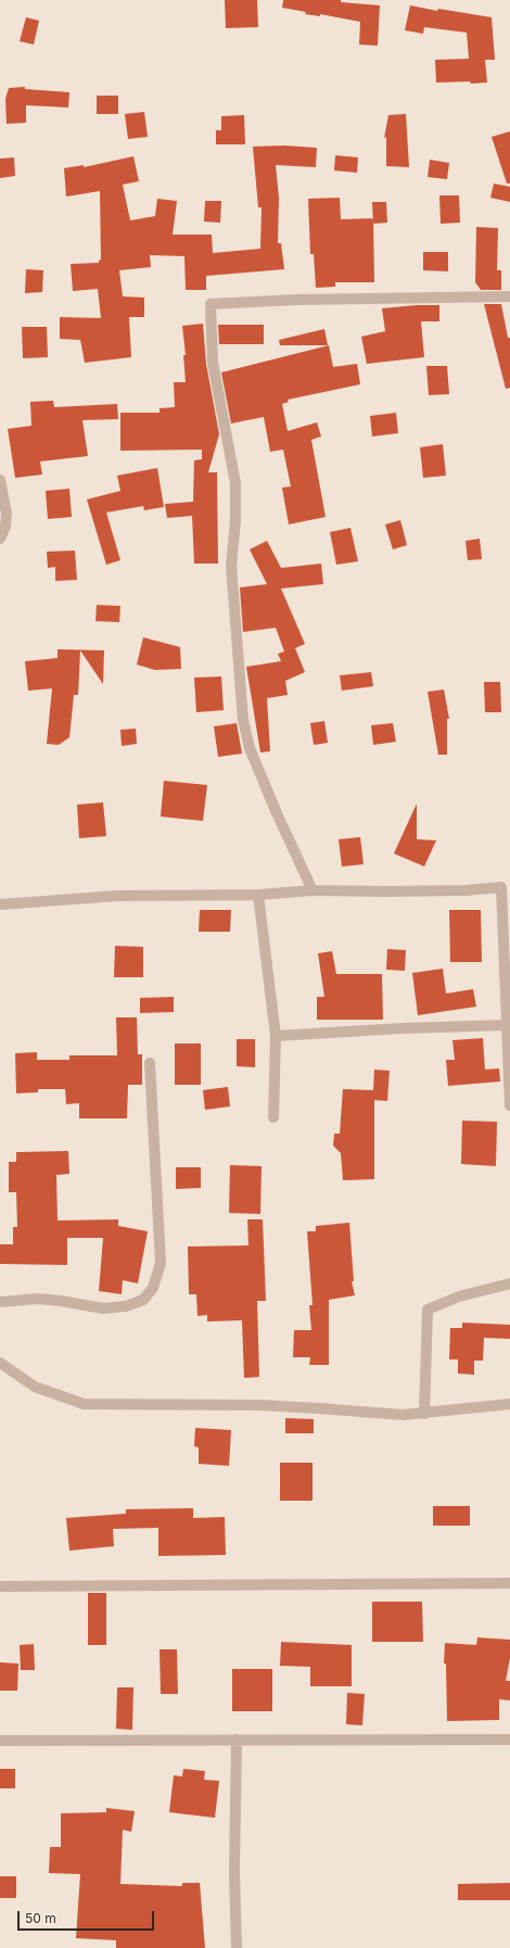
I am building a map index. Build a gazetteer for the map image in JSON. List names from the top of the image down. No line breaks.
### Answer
{"scale_bar":"50 m"}
